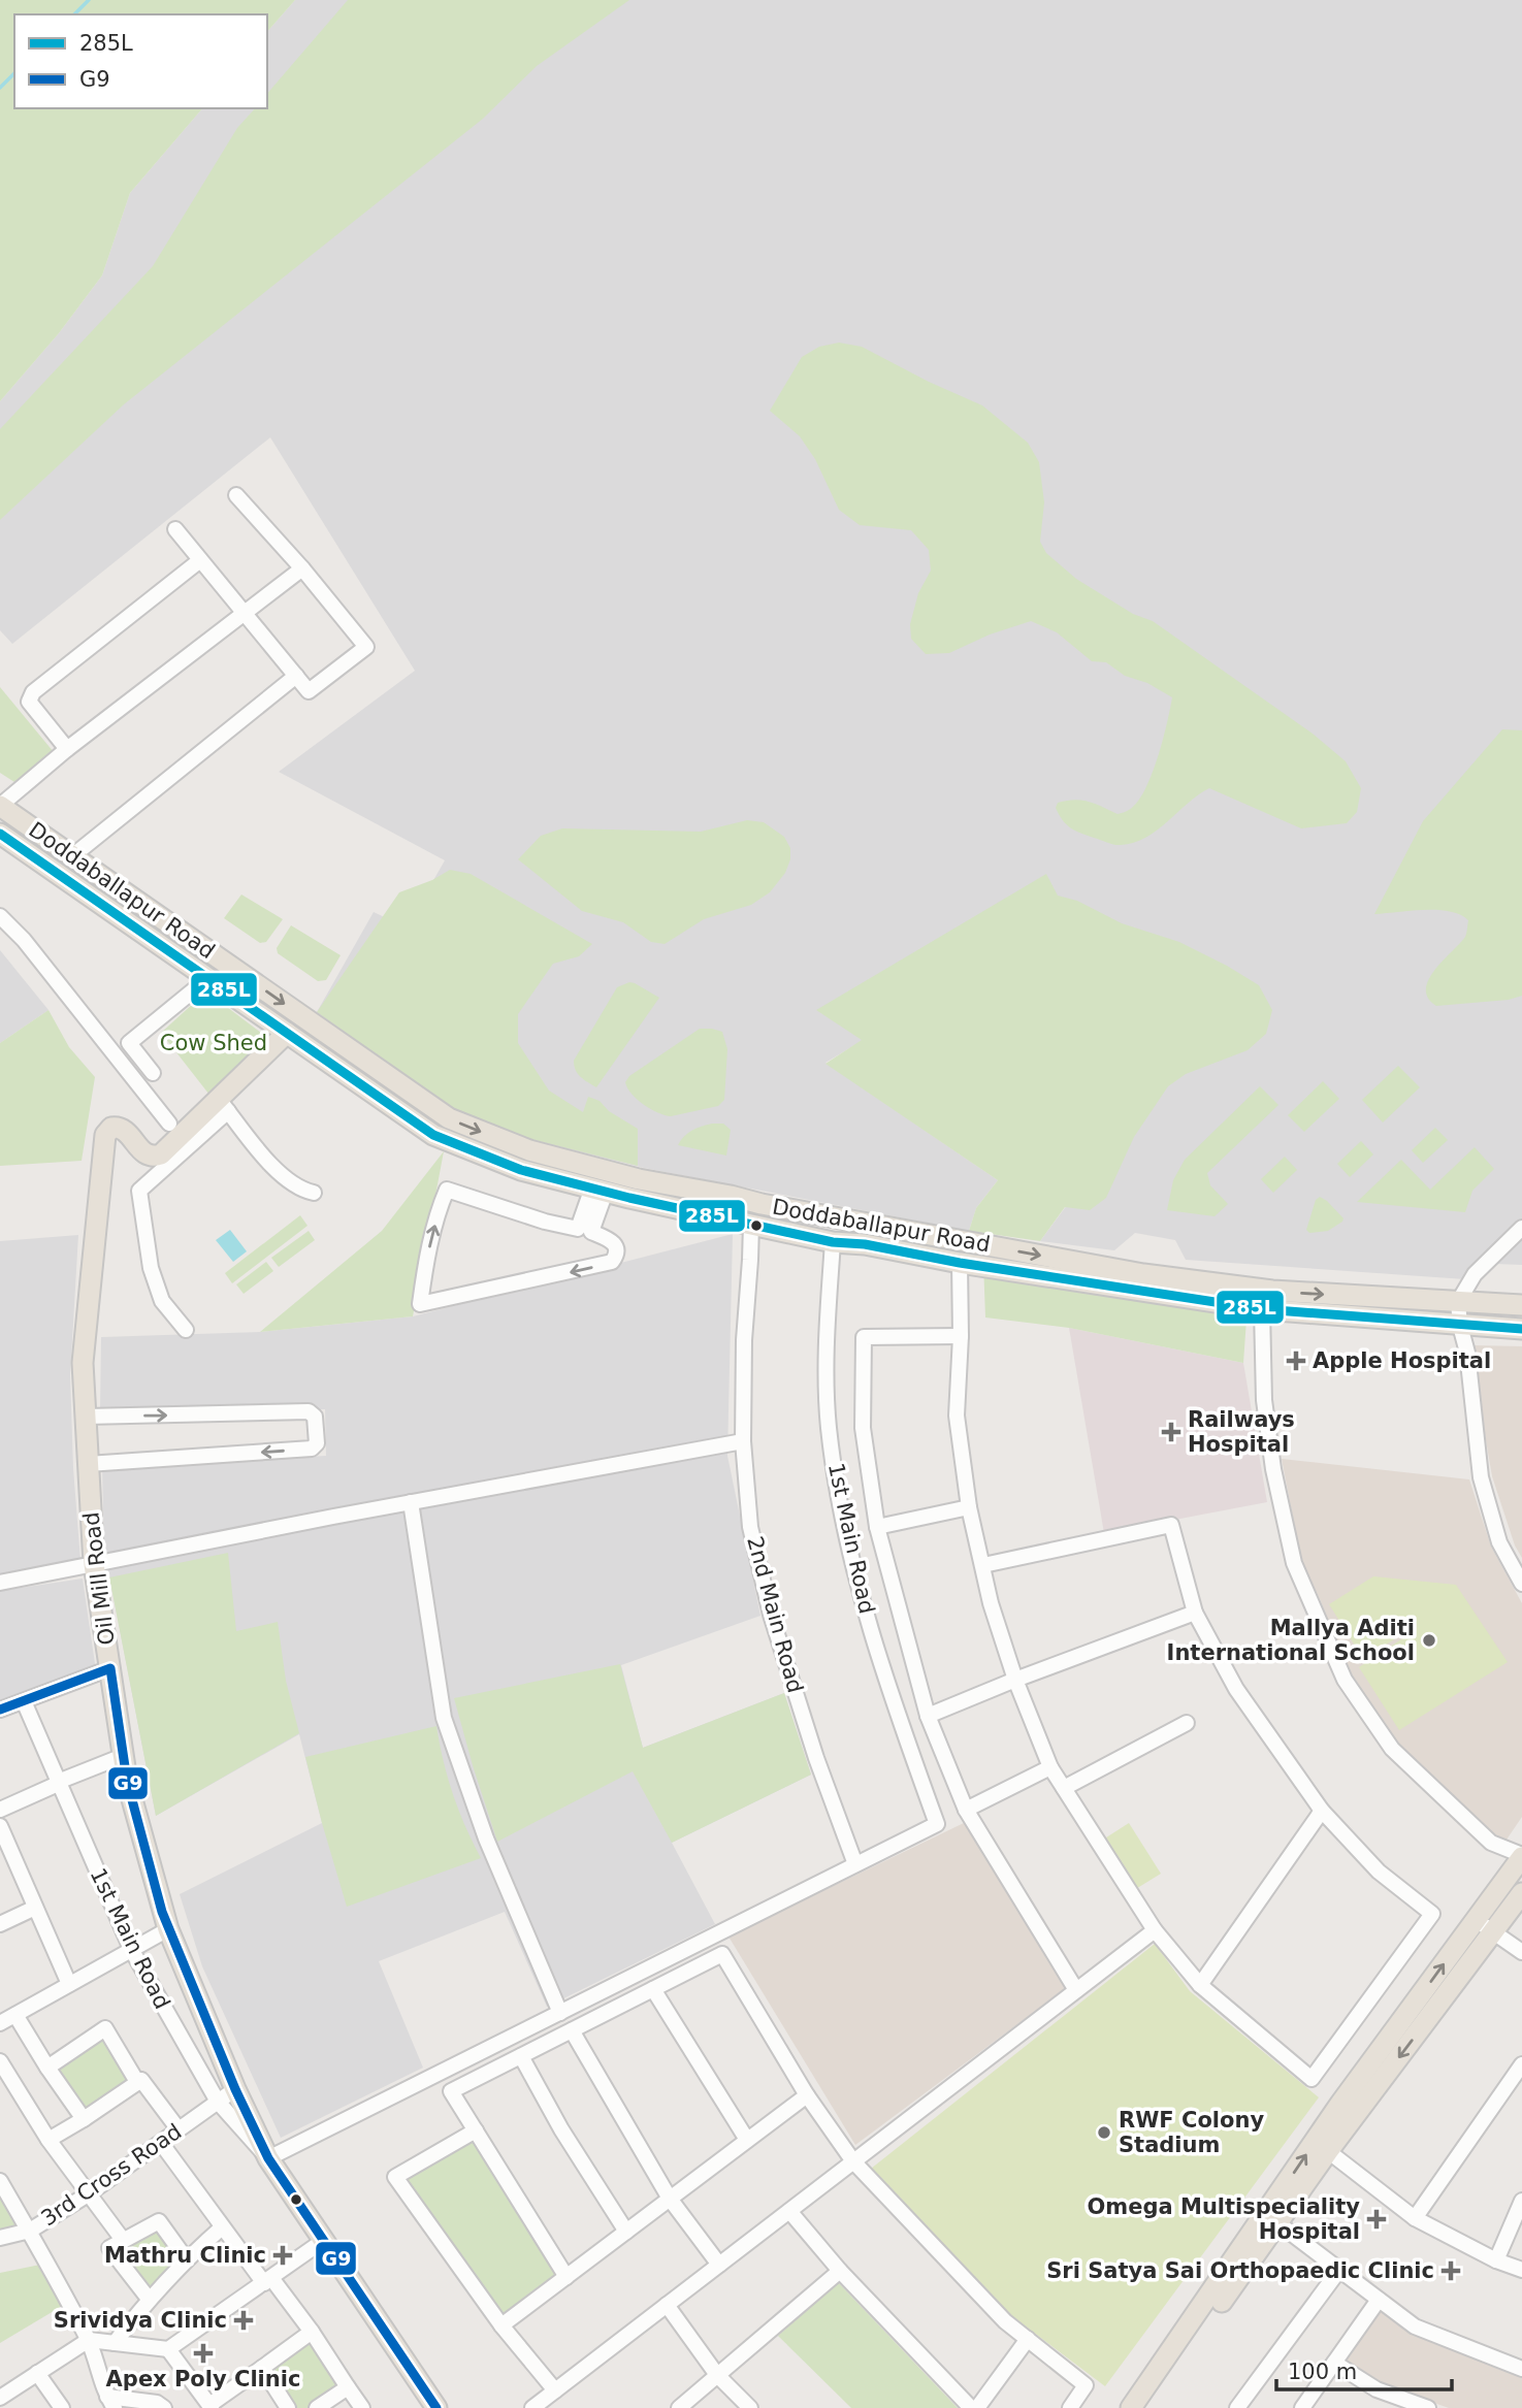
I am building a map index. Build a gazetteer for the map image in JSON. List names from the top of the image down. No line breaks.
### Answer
{"streets":{"main road":["Doddaballapur Road","Oil Mill Road"],"street":["1st Main Road","2nd Main Road","3rd Cross Road"]},"crossings":[["Doddaballapur Road","1st Main Road"],["Doddaballapur Road","2nd Main Road"],["1st Main Road","Oil Mill Road"],["1st Main Road","2nd Main Road"],["1st Main Road","3rd Cross Road"],["Oil Mill Road","3rd Cross Road"]],"parks":["Cow Shed"],"places":{"health":["Apple Hospital","Railways Hospital","Omega Multispeciality Hospital","Mathru Clinic","Sri Satya Sai Orthopaedic Clinic","Srividya Clinic","Apex Poly Clinic"],"other":["Mallya Aditi International School","RWF Colony Stadium"]},"lines":["transit line 285L","transit line G9"],"legend":["285L","G9"],"scale_bar":"100 m"}
